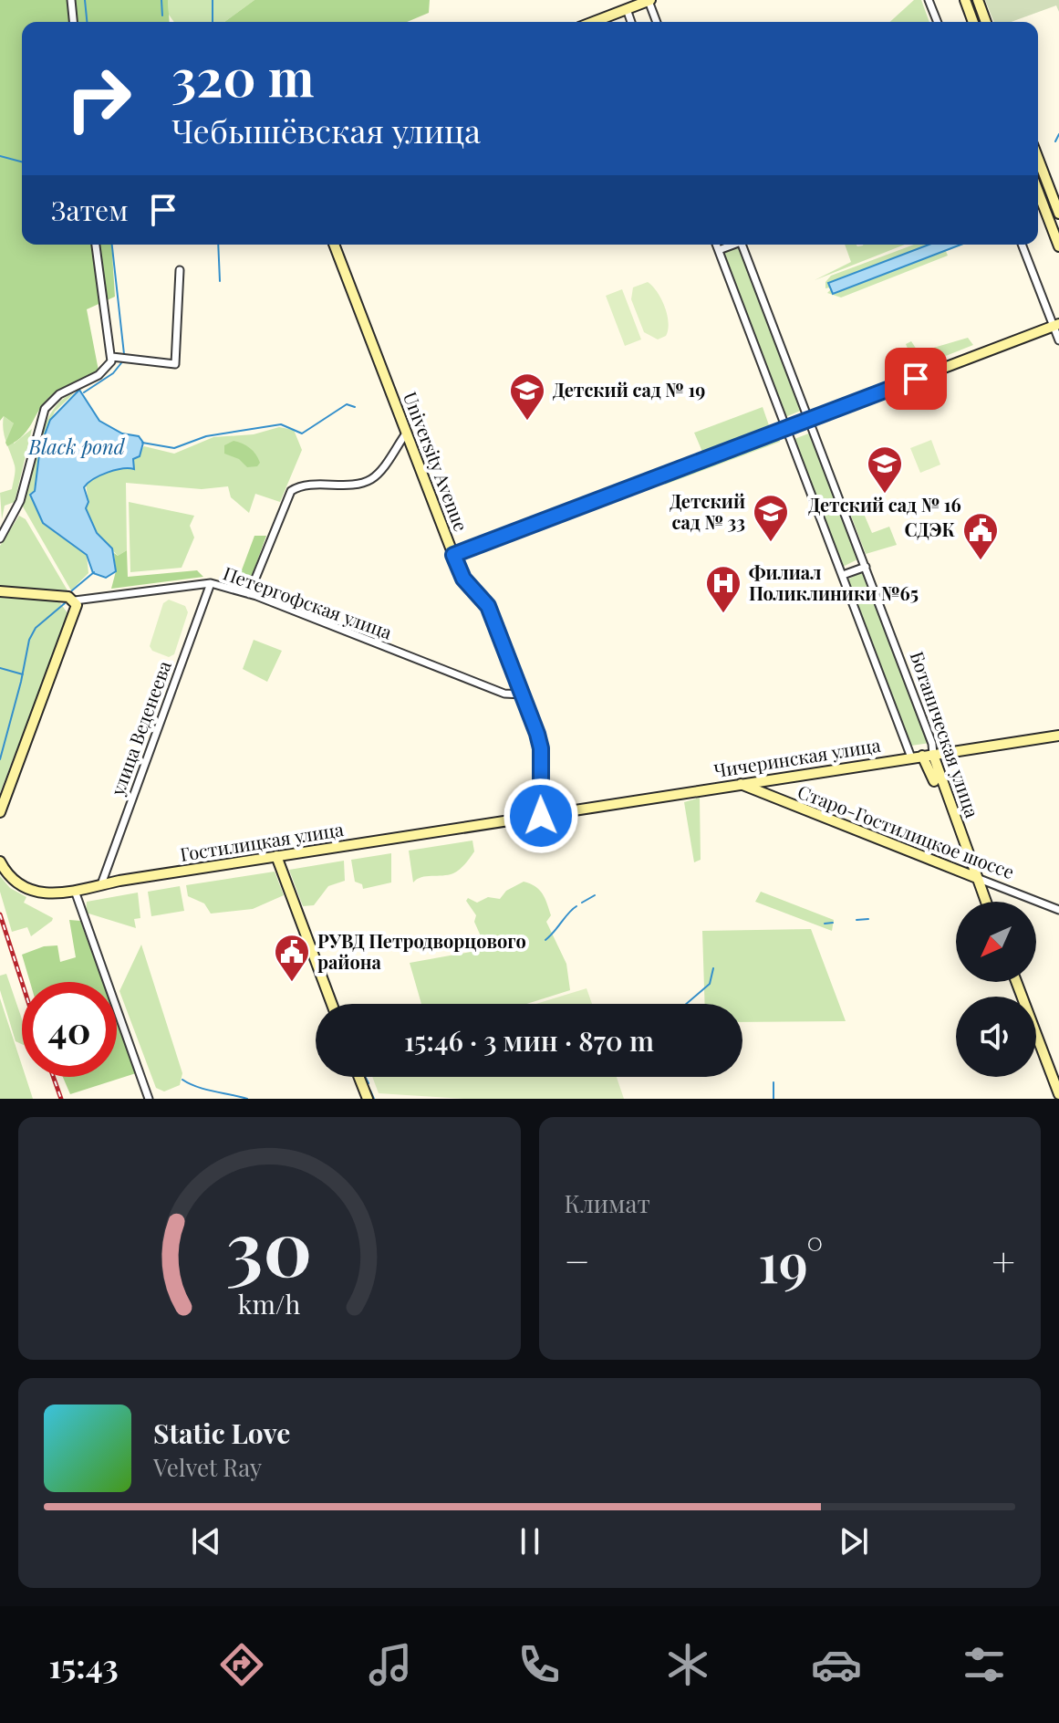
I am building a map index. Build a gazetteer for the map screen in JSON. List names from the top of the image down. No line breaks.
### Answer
{"streets":{"street":["University Avenue","Петергофская улица","улица Веденеева","Ботаническая улица","Чичеринская улица","Старо-Гостилицкое шоссе","Гостилицкая улица"]},"crossings":[["University Avenue","Петергофская улица"],["University Avenue","Чичеринская улица"],["University Avenue","Гостилицкая улица"],["Петергофская улица","улица Веденеева"],["улица Веденеева","Гостилицкая улица"],["Ботаническая улица","Чичеринская улица"],["Ботаническая улица","Старо-Гостилицкое шоссе"],["Чичеринская улица","Старо-Гостилицкое шоссе"],["Чичеринская улица","Гостилицкая улица"]],"water":["Black pond"],"places":{"school or university":["Детский сад № 19","Детский сад № 16","Детский сад № 33"],"public building":["СДЭК","РУВД Петродворцового района"],"hospital":["Филиал Поликлиники №65"]},"north":"bottom left","page":{"turn":["320 m","Чебышёвская улица"],"then":"Затем","limit":"40","trip":"15:46 · 3 мин · 870 m","tile":"Климат","heat":["−","19°","+"],"song":["Static Love","Velvet Ray"],"tabs":"15:43","gauge":["30","km/h"]}}
